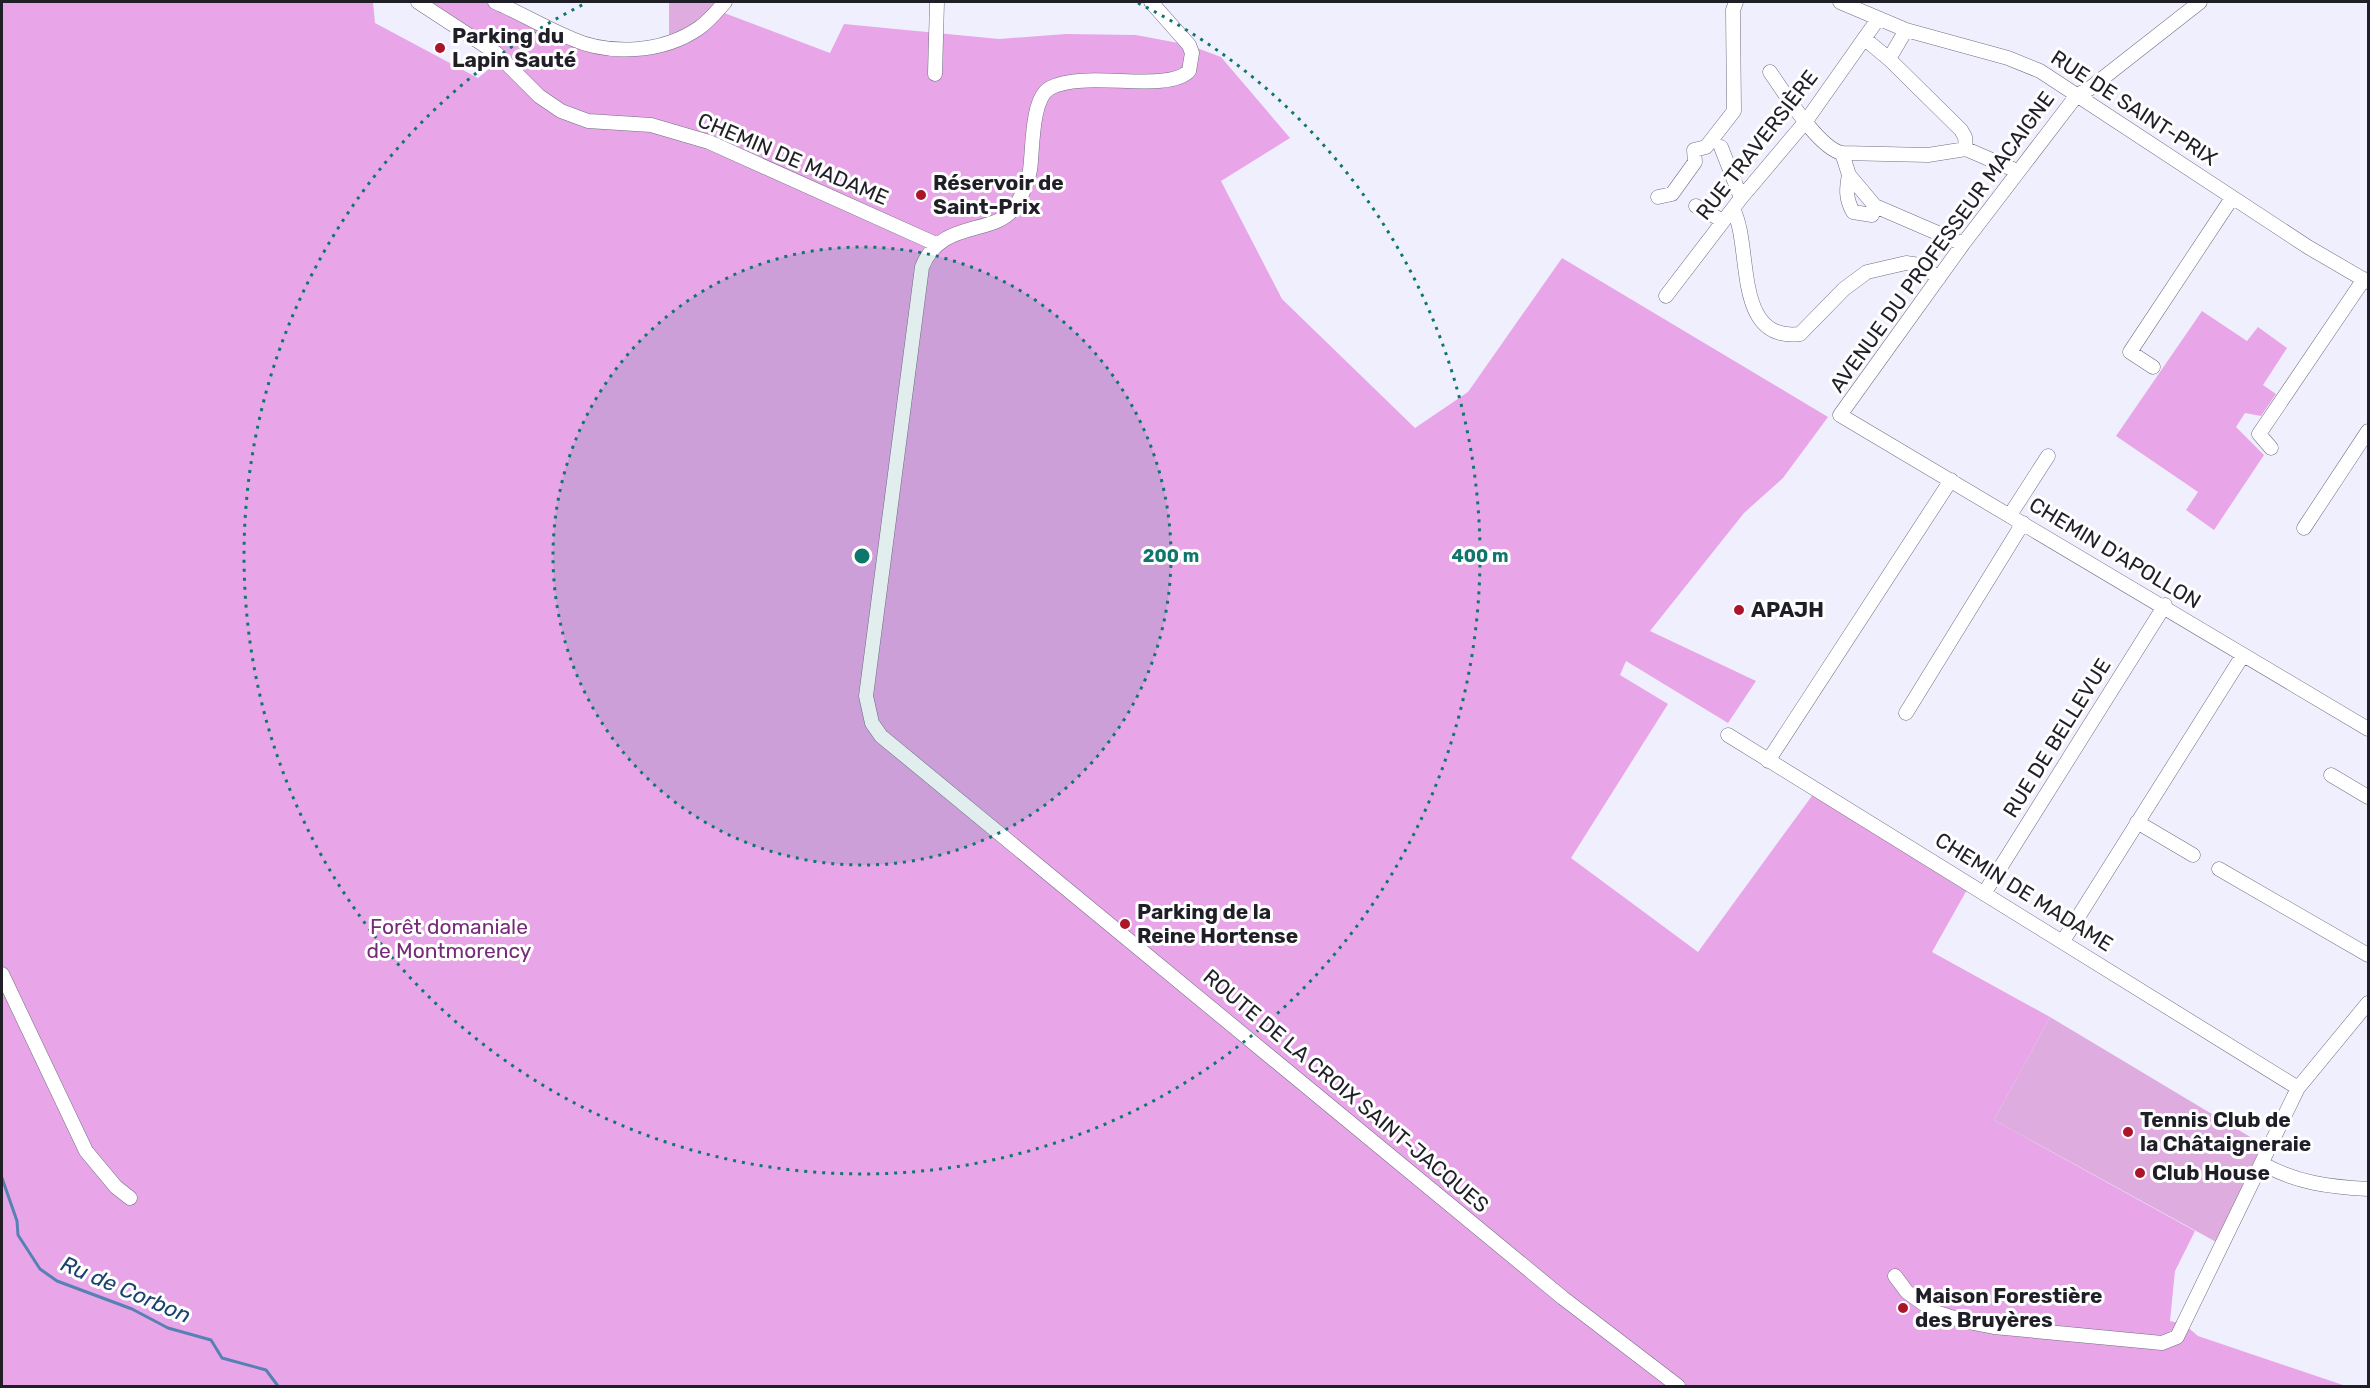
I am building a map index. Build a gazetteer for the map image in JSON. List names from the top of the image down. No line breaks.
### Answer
{"streets":{"street":["RUE DE SAINT-PRIX","RUE TRAVERSIÈRE","CHEMIN DE MADAME","AVENUE DU PROFESSEUR MACAIGNE","CHEMIN D'APOLLON","RUE DE BELLEVUE","ROUTE DE LA CROIX SAINT-JACQUES"]},"crossings":[["RUE DE SAINT-PRIX","RUE TRAVERSIÈRE"],["RUE DE SAINT-PRIX","AVENUE DU PROFESSEUR MACAIGNE"],["CHEMIN DE MADAME","RUE DE BELLEVUE"],["CHEMIN DE MADAME","ROUTE DE LA CROIX SAINT-JACQUES"],["AVENUE DU PROFESSEUR MACAIGNE","CHEMIN D'APOLLON"],["CHEMIN D'APOLLON","RUE DE BELLEVUE"]],"water":["Ru de Corbon"],"parks":["Forêt domaniale de Montmorency"],"places":["Parking du Lapin Sauté","Réservoir de Saint-Prix","APAJH","Parking de la Reine Hortense","Tennis Club de la Châtaigneraie","Club House","Maison Forestière des Bruyères"],"rings":["200 m","400 m"]}
